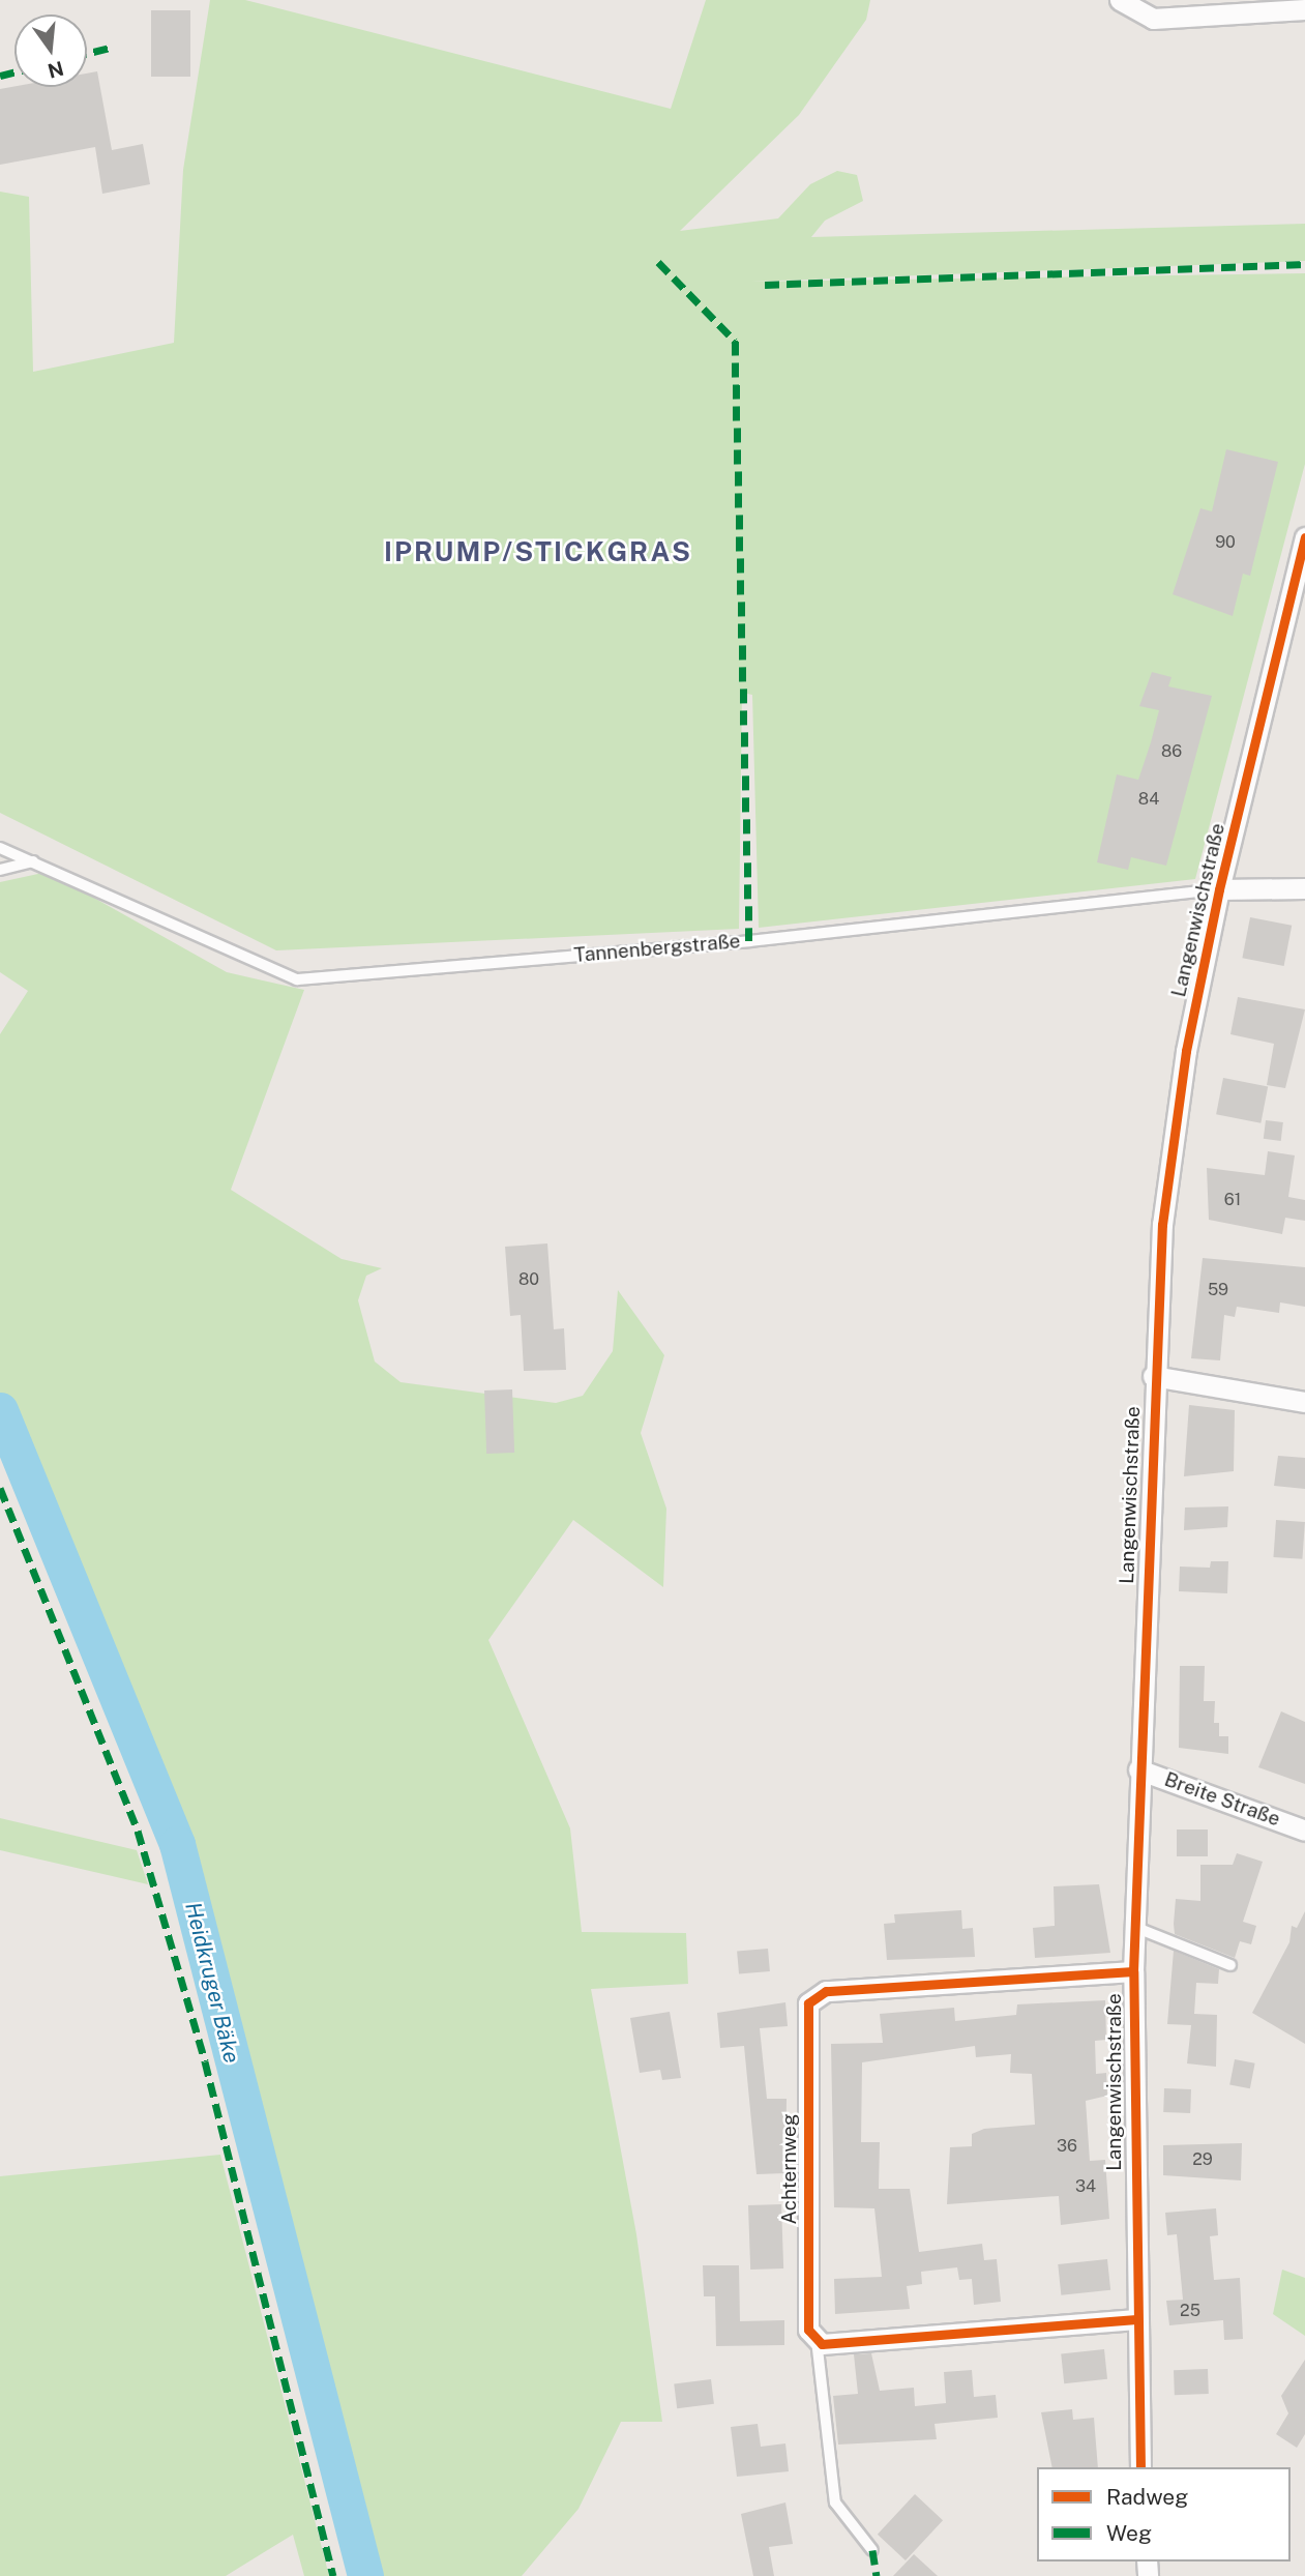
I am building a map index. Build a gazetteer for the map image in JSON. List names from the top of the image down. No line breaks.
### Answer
{"streets":{"street":["Langenwischstraße","Tannenbergstraße","Breite Straße","Achternweg"]},"crossings":[["Langenwischstraße","Tannenbergstraße"],["Langenwischstraße","Breite Straße"],["Langenwischstraße","Achternweg"]],"districts":["IPRUMP/STICKGRAS"],"water":["Heidkruger Bäke"],"house_numbers":["90","86","84","61","80","59","36","29","34","25"],"legend":["Radweg","Weg"],"north":"bottom"}
